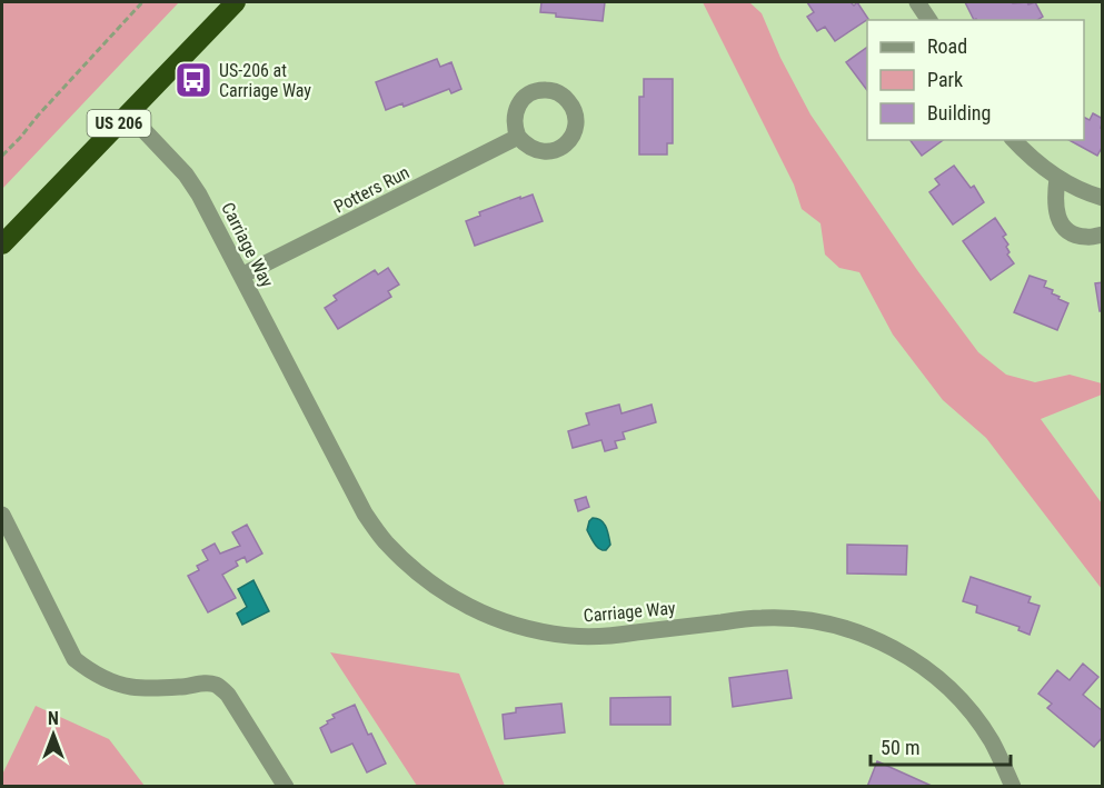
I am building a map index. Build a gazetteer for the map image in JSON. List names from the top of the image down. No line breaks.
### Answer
{"streets":{"highway":["US 206"],"street":["Potters Run","Carriage Way"]},"crossings":[["US 206","Carriage Way"],["Potters Run","Carriage Way"]],"places":{"bus stop":["US-206 at Carriage Way"]},"legend":["Road","Park","Building"],"scale_bar":"50 m","north":"top"}
